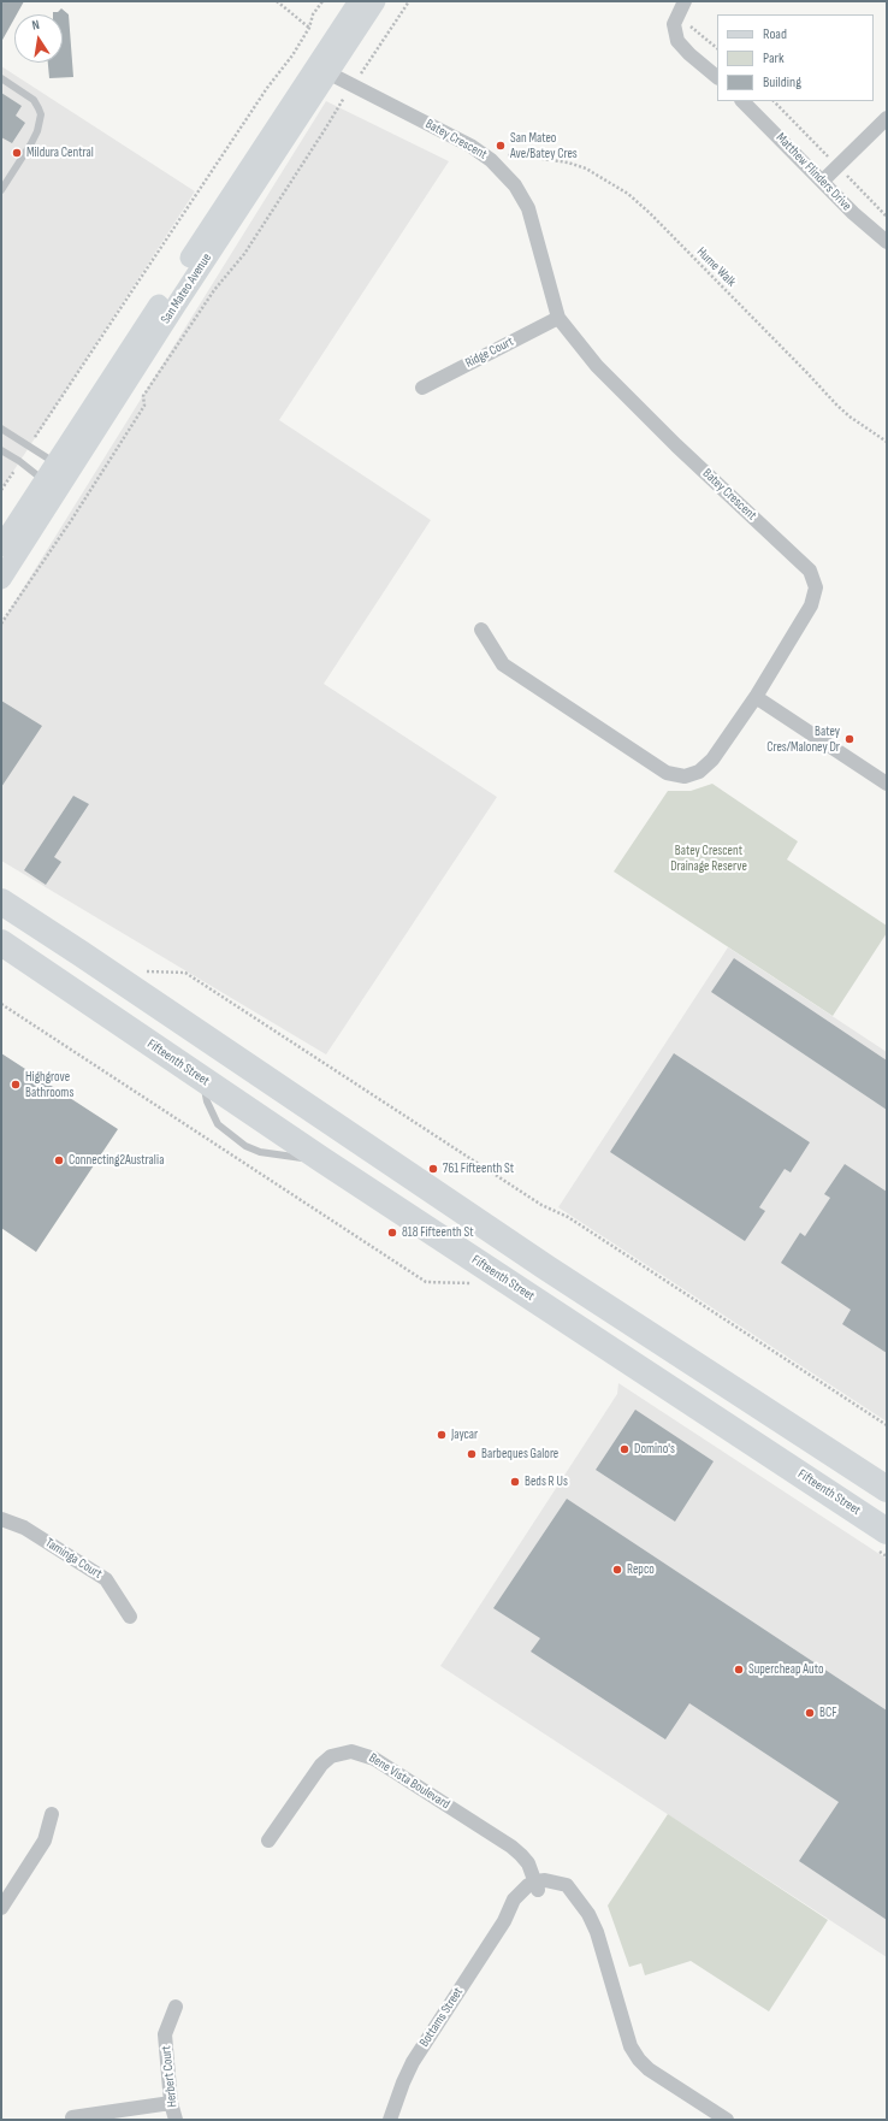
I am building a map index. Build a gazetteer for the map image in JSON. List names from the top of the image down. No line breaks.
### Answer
{"streets":{"highway":["Fifteenth Street"],"street":["Batey Crescent","Matthew Flinders Drive","San Mateo Avenue","Ridge Court","Taminga Court","Bene Vista Boulevard","Bottams Street","Herbert Court"],"path":["Hume Walk"]},"crossings":[["Batey Crescent","San Mateo Avenue"],["Batey Crescent","Ridge Court"],["Bene Vista Boulevard","Bottams Street"]],"parks":["Batey Crescent Drainage Reserve"],"places":["San Mateo Ave/Batey Cres","Mildura Central","Batey Cres/Maloney Dr","Highgrove Bathrooms","Connecting2Australia","761 Fifteenth St","818 Fifteenth St","Jaycar","Domino's","Barbeques Galore","Beds R Us","Repco","Supercheap Auto","BCF"],"legend":["Road","Park","Building"],"north":"top"}
